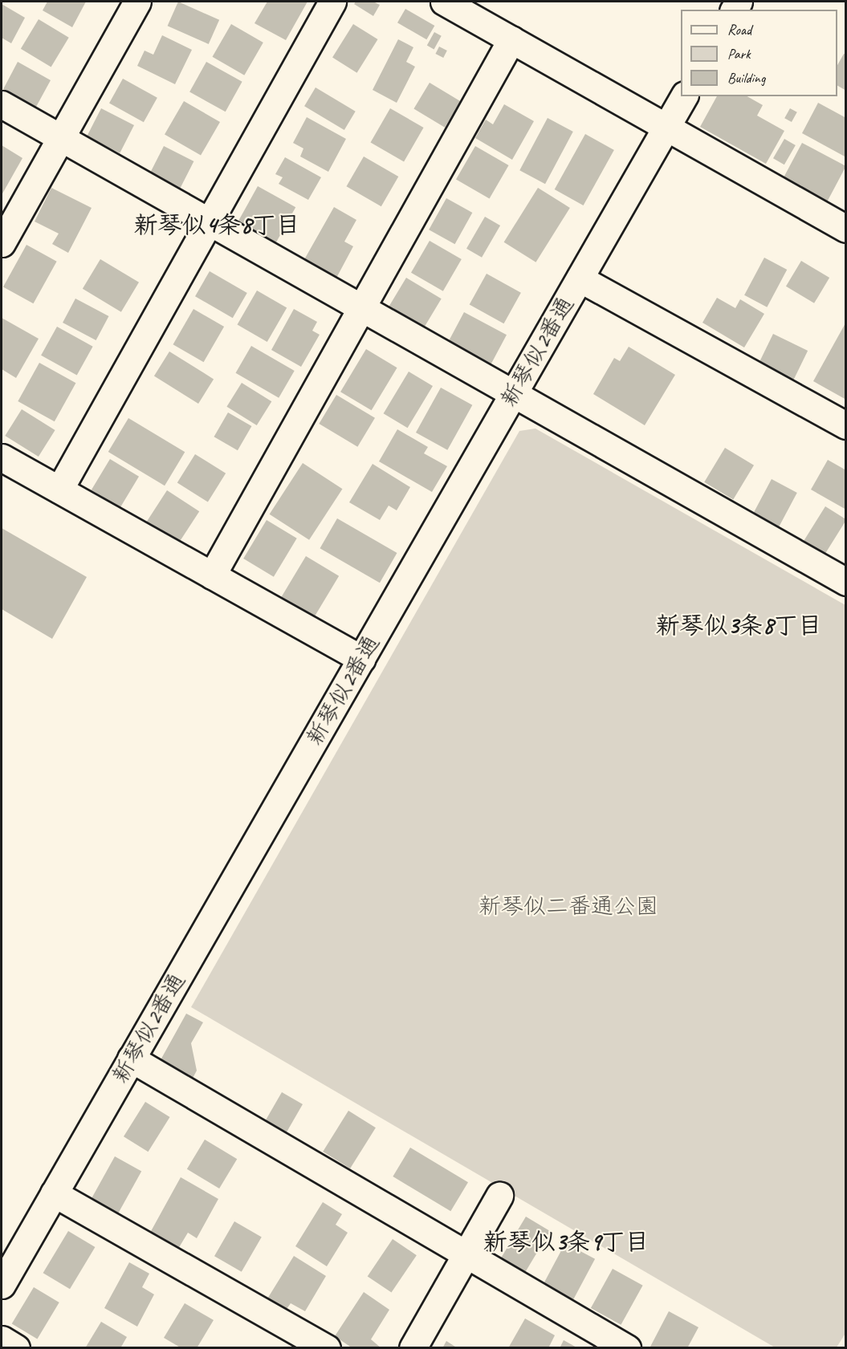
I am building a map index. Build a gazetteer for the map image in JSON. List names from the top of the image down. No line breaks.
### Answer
{"streets":{"street":["新琴似2番通"]},"districts":["新琴似4条8丁目","新琴似3条8丁目","新琴似3条9丁目"],"parks":["新琴似二番通公園"],"legend":["Road","Park","Building"]}
